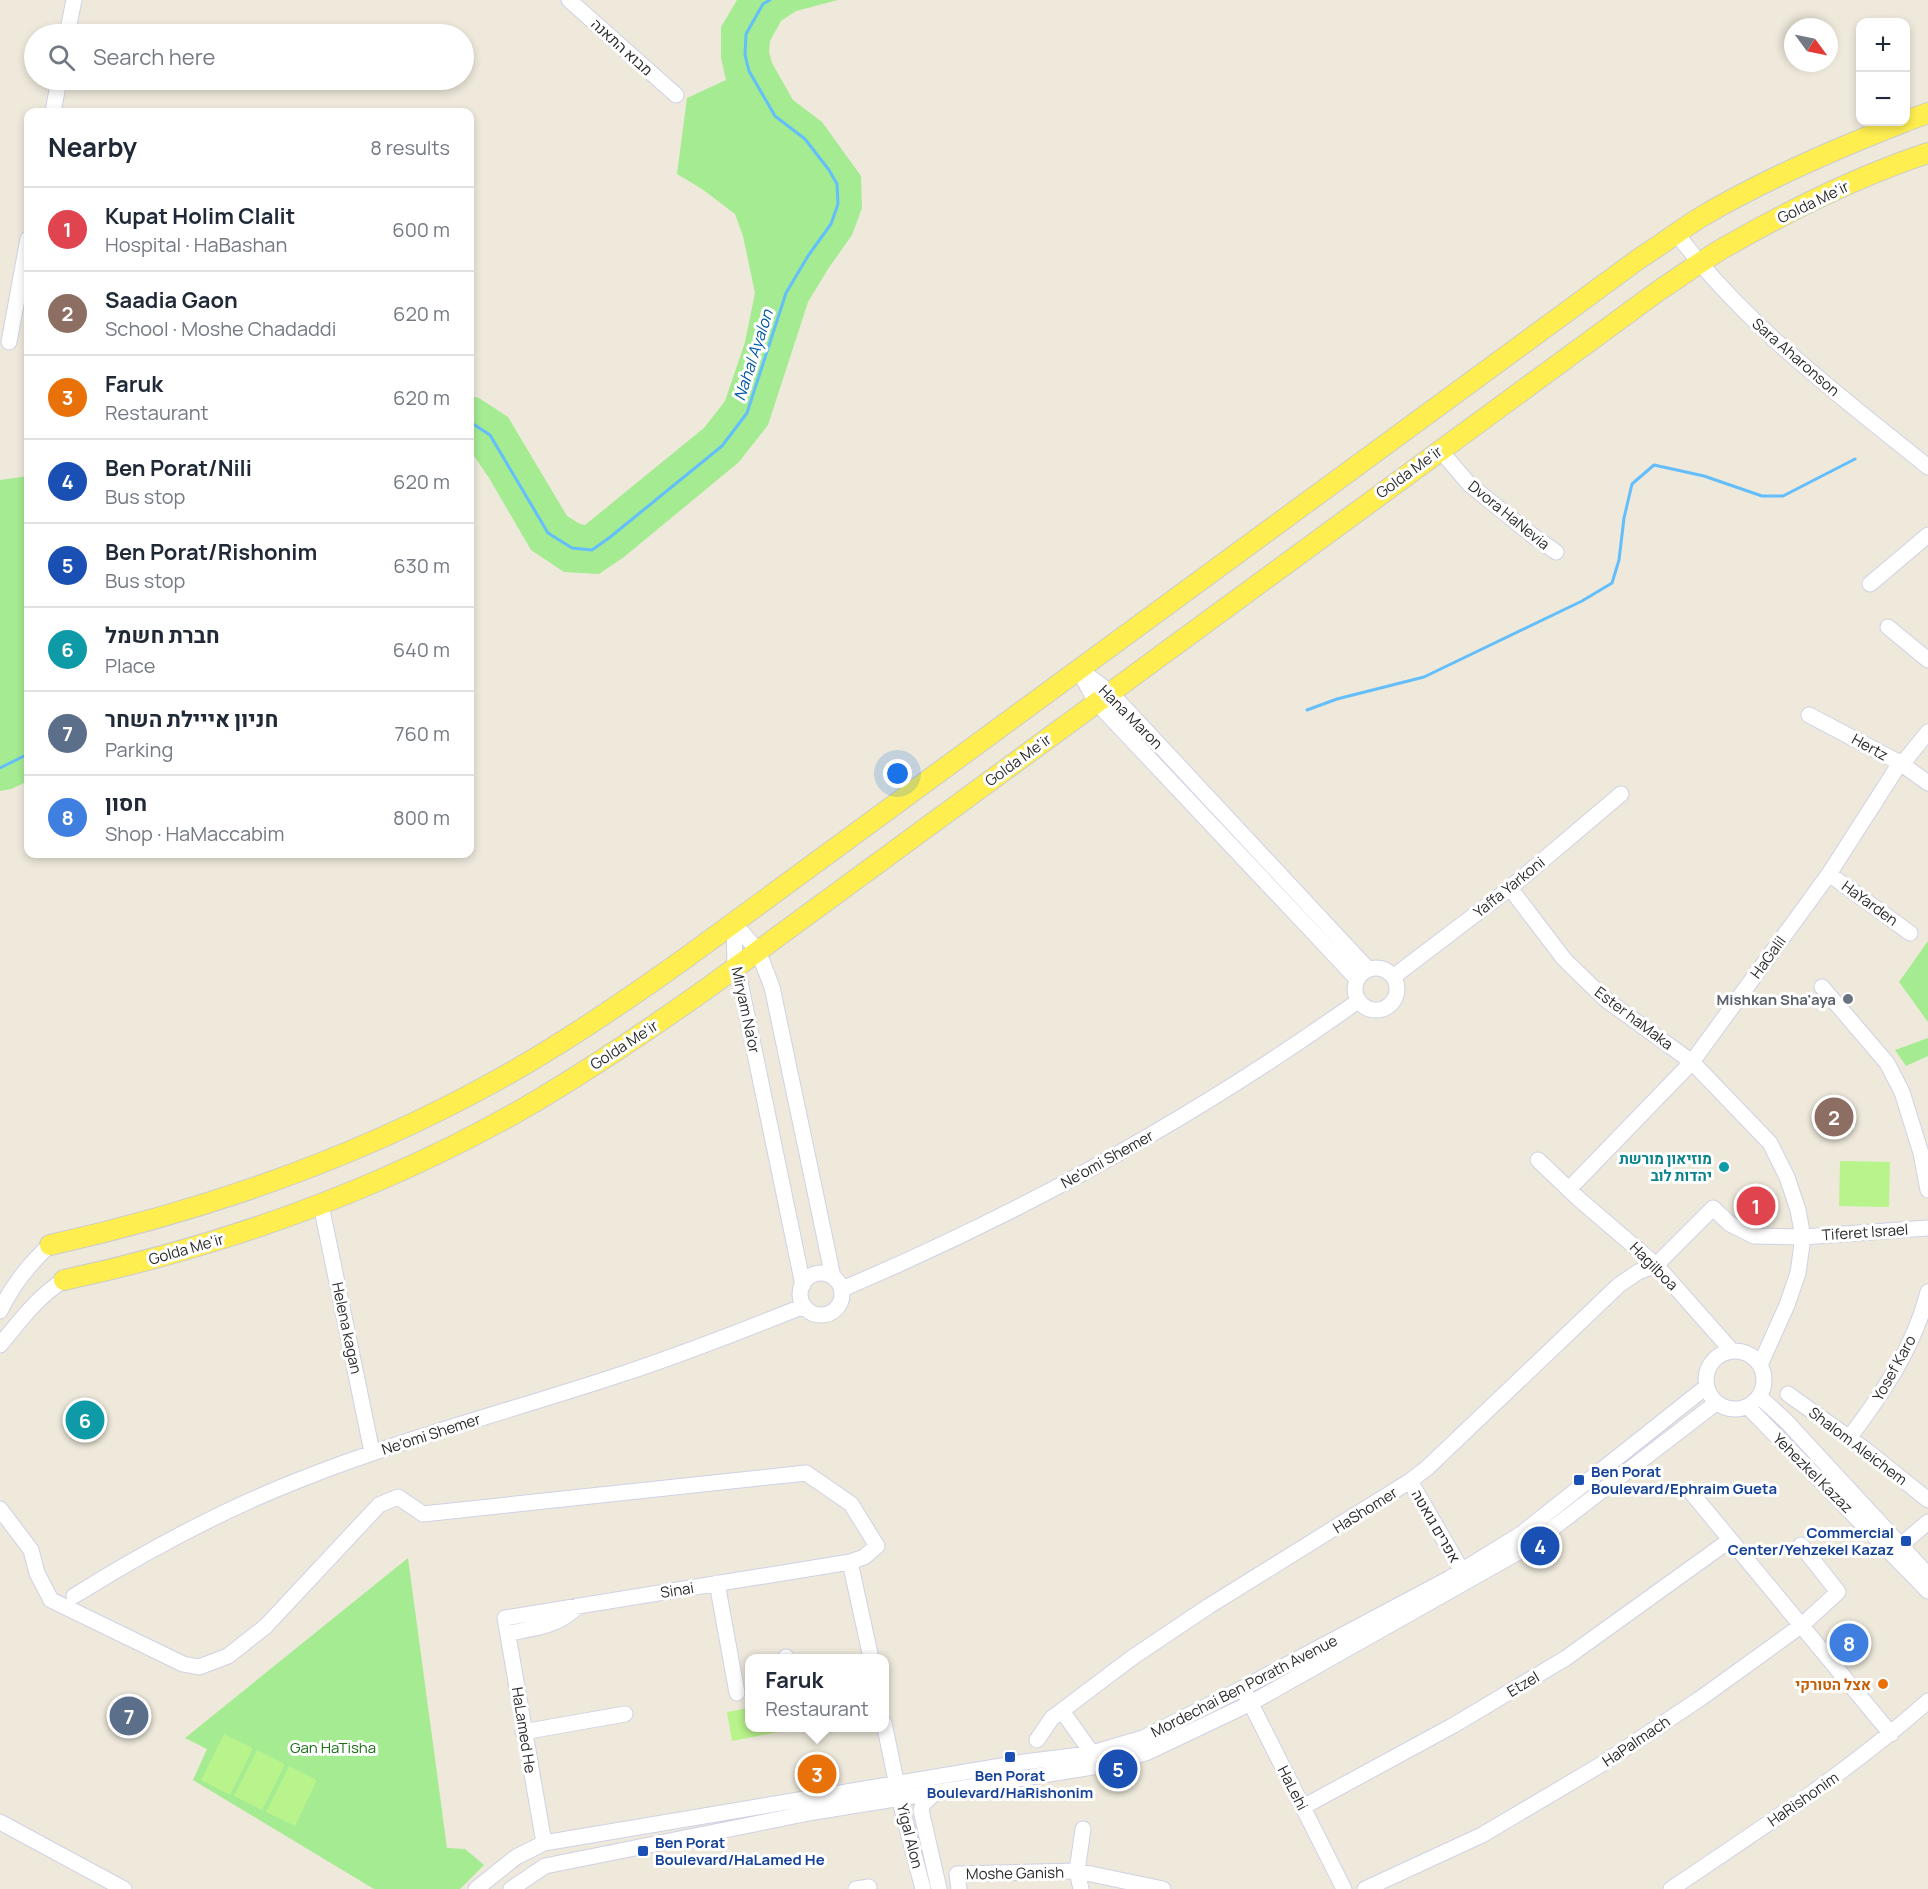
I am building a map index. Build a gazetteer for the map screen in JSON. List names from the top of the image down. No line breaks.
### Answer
{"streets":{"main road":["Golda Me'ir"],"street":["מבוא התאנה","Sara Aharonson","Dvora HaNevia","Hana Maron","Hertz","Yaffa Yarkoni","HaYarden","HaGalil","Miryam Na'or","Ester haMaka","Ne'omi Shemer","Tiferet Israel","Hagilboa","Helena kagan","Yosef Karo","Shalom Aleichem","Yehezkel Kazaz","HaShomer","אפרים גואטה","Sinai","Etzel","Mordechai Ben Porath Avenue","HaLamed He","HaPalmach","HaLehi","HaRishonim","Yigal Alon","Moshe Ganish"]},"crossings":[["Golda Me'ir","Sara Aharonson"],["Golda Me'ir","Dvora HaNevia"],["Golda Me'ir","Hana Maron"],["Golda Me'ir","Miryam Na'or"],["Golda Me'ir","Helena kagan"],["Hana Maron","Yaffa Yarkoni"],["Hana Maron","Ne'omi Shemer"],["Hertz","HaGalil"],["Yaffa Yarkoni","Ester haMaka"],["Yaffa Yarkoni","Ne'omi Shemer"],["HaYarden","HaGalil"],["HaGalil","Ester haMaka"],["HaGalil","Hagilboa"],["Miryam Na'or","Ne'omi Shemer"],["Ester haMaka","Tiferet Israel"],["Ester haMaka","Hagilboa"],["Ester haMaka","Yehezkel Kazaz"],["Ester haMaka","Mordechai Ben Porath Avenue"],["Ne'omi Shemer","Helena kagan"],["Tiferet Israel","Hagilboa"],["Tiferet Israel","HaShomer"],["Hagilboa","Yehezkel Kazaz"],["Hagilboa","HaShomer"],["Hagilboa","Mordechai Ben Porath Avenue"],["Yosef Karo","Shalom Aleichem"],["Yehezkel Kazaz","Mordechai Ben Porath Avenue"],["HaShomer","אפרים גואטה"],["אפרים גואטה","Mordechai Ben Porath Avenue"],["Sinai","HaLamed He"],["Etzel","HaLehi"],["Mordechai Ben Porath Avenue","HaLamed He"],["Mordechai Ben Porath Avenue","HaLehi"],["Mordechai Ben Porath Avenue","Yigal Alon"],["Yigal Alon","Moshe Ganish"]],"water":["Nahal Ayalon"],"parks":["Gan HaTisha"],"places":{"other":["Mishkan Sha'aya","מוזיאון מורשת יהדות לוב","אצל הטורקי"],"transit":["Ben Porat Boulevard/Ephraim Gueta","Commercial Center/Yehzekel Kazaz","Ben Porat Boulevard/HaRishonim","Ben Porat Boulevard/HaLamed He"]},"north":"bottom right","page":{"map_buttons":["+","−"],"search":"Search here","heading":["Nearby","8 results"],"list":[{"mark":"1","name":"Kupat Holim Clalit","note":"Hospital · HaBashan","value":"600 m"},{"mark":"2","name":"Saadia Gaon","note":"School · Moshe Chadaddi","value":"620 m"},{"mark":"3","name":"Faruk","note":"Restaurant","value":"620 m"},{"mark":"4","name":"Ben Porat/Nili","note":"Bus stop","value":"620 m"},{"mark":"5","name":"Ben Porat/Rishonim","note":"Bus stop","value":"630 m"},{"mark":"6","name":"חברת חשמל","note":"Place","value":"640 m"},{"mark":"7","name":"חניון אייילת השחר","note":"Parking","value":"760 m"},{"mark":"8","name":"חסון","note":"Shop · HaMaccabim","value":"800 m"}],"pins":["2","1","6","4","8","7","5","3"],"popup":["Faruk","Restaurant"]}}
